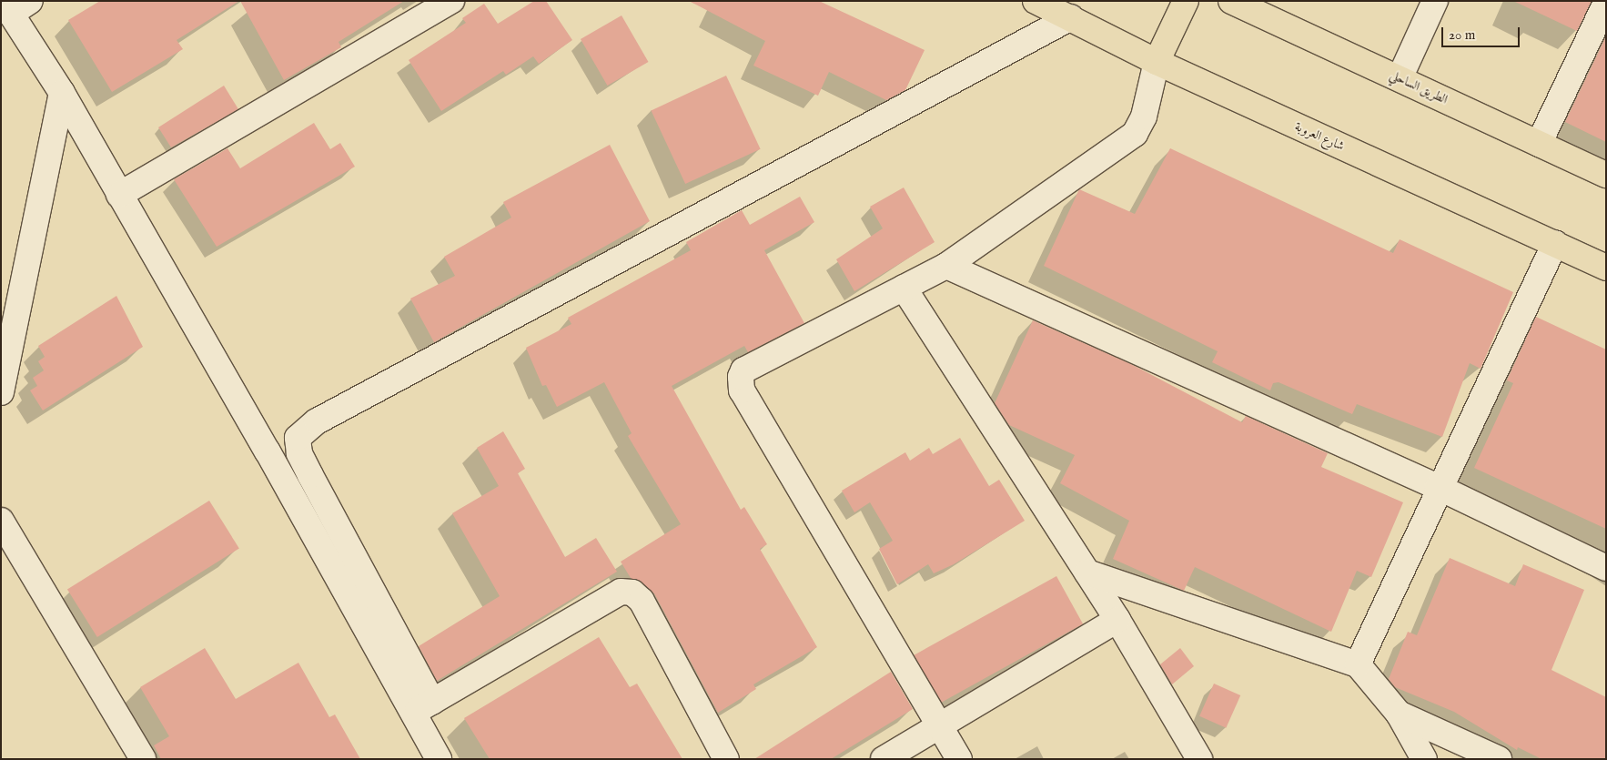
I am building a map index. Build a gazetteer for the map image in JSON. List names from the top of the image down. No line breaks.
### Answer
{"streets":{"highway":["الطريق الساحلي","شارع العروبة"]},"scale_bar":"20 m"}
